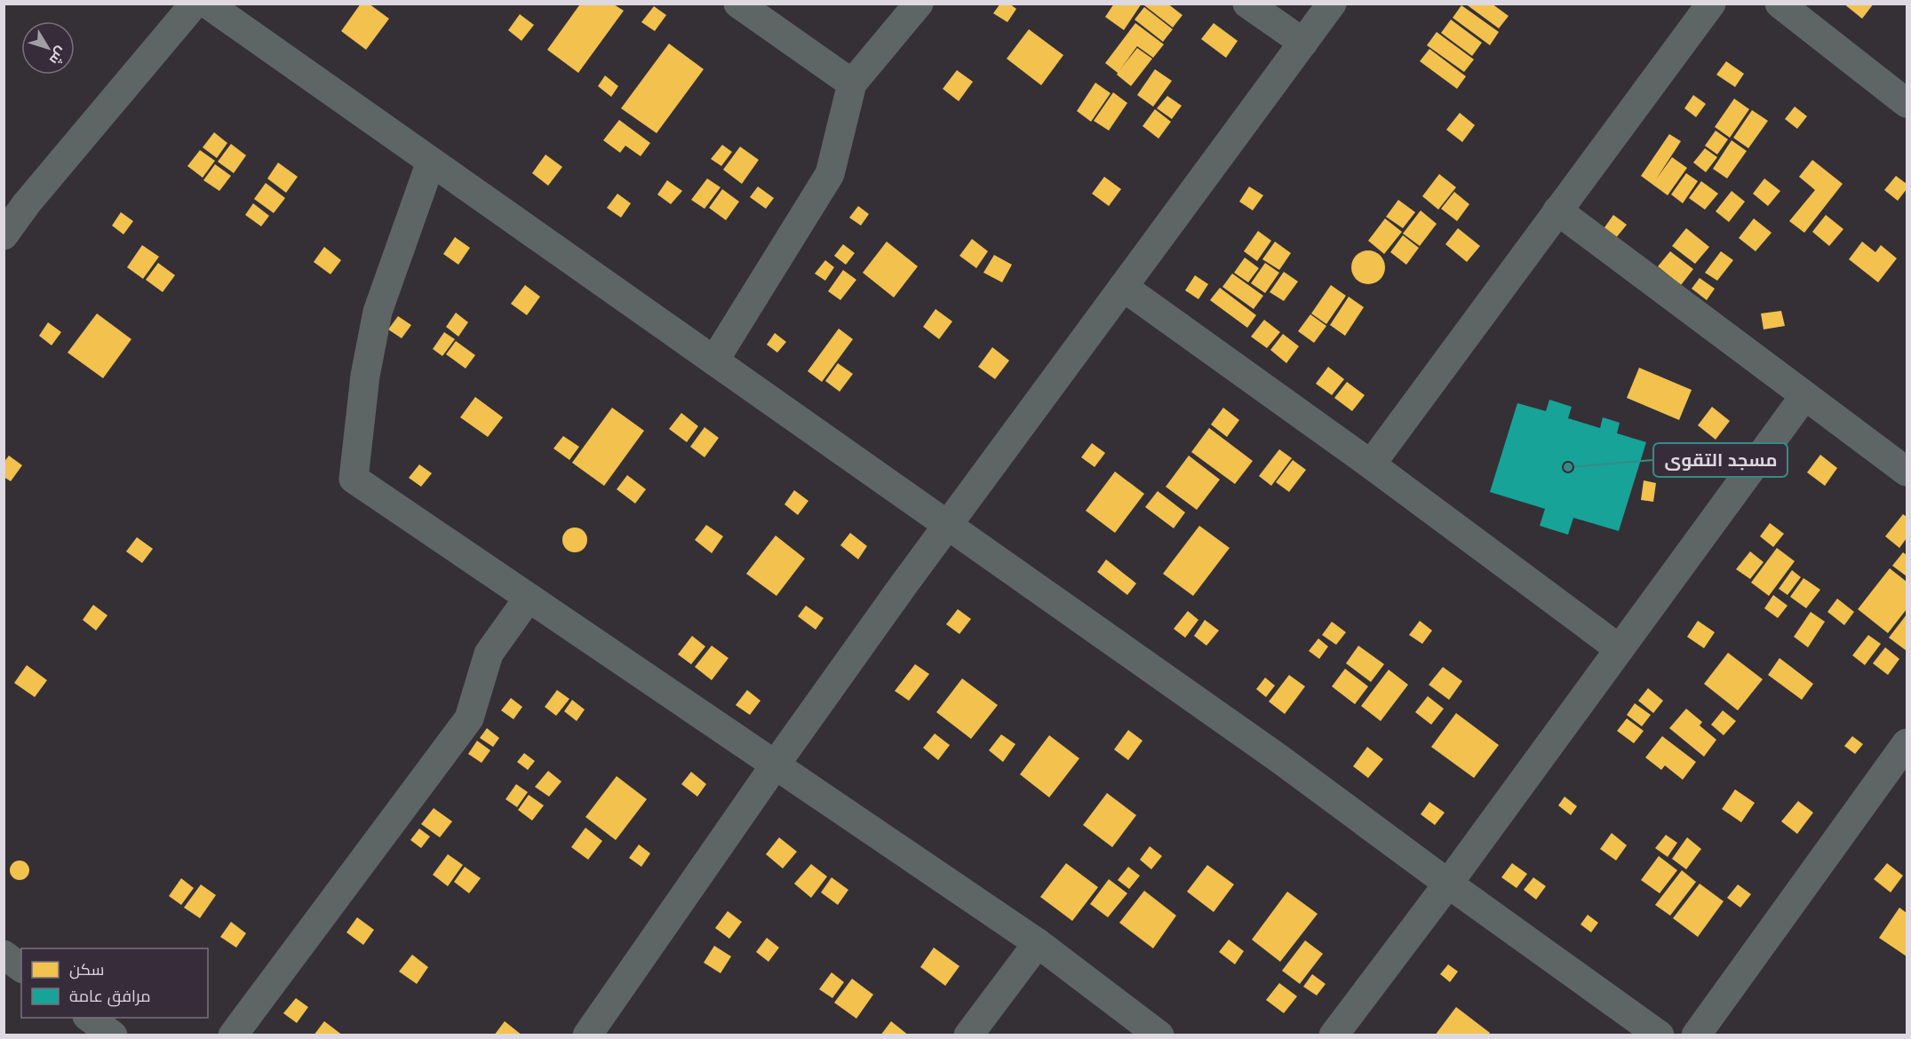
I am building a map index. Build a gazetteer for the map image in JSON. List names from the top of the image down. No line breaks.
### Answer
{"places":["مسجد التقوى"],"legend":["سكن","مرافق عامة"],"north":"bottom right"}
